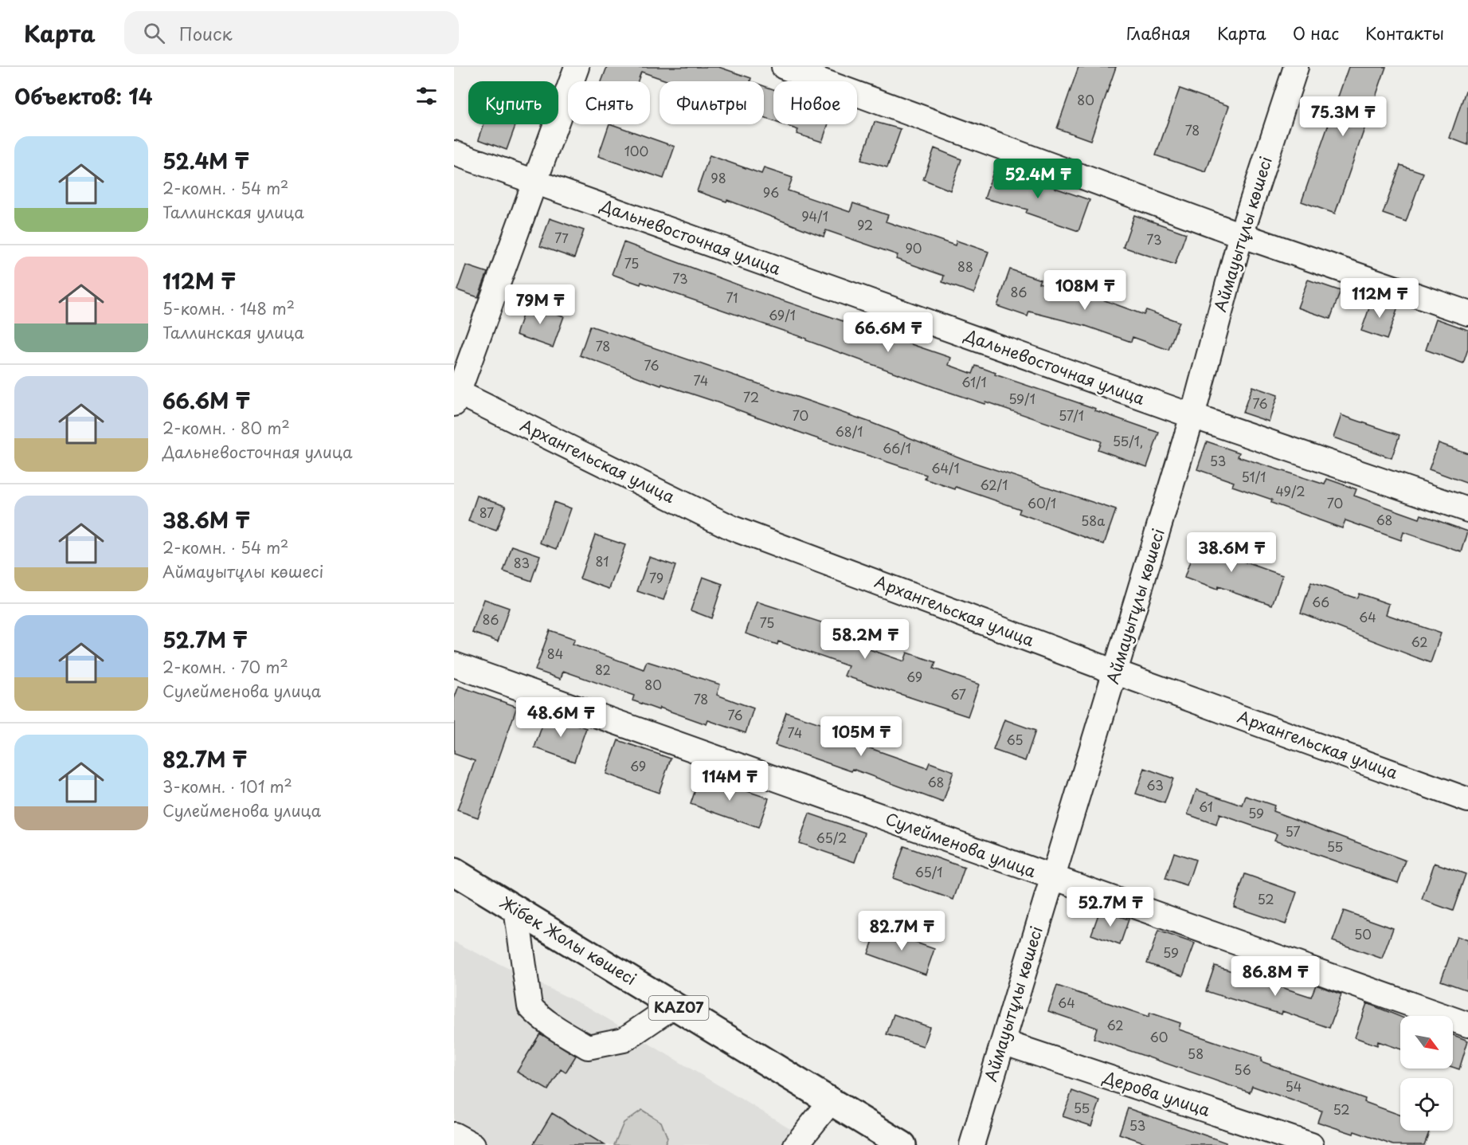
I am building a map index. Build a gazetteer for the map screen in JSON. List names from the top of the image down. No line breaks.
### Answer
{"streets":{"highway":["Жібек Жолы көшесі","KAZ07"],"street":["Аймауытұлы көшесі","Дальневосточная улица","Архангельская улица","Сулейменова улица","Дерова улица"]},"crossings":[["Аймауытұлы көшесі","Дальневосточная улица"],["Аймауытұлы көшесі","Архангельская улица"],["Аймауытұлы көшесі","Сулейменова улица"],["Аймауытұлы көшесі","Дерова улица"]],"house_numbers":["80","78","100","98","96","94/1","92","77","73","90","75","88","73","86","71","69/1","78","76","74","61/1","72","59/1","76","70","57/1","68/1","55/1,","66/1","53","64/1","51/1","62/1","49/2","60/1","70","87","68","58а","81","83","79","66","64","86","75","62","84","82","69","80","67","78","76","74","65","69","68","63","61","59","57","65/2","55","65/1","52","50","59","64","62","60","58","56","54","55","52","53"],"north":"bottom right","page":{"header":"Карта","search":"Поиск","nav":["Главная","Карта","О нас","Контакты"],"heading":"Объектов: 14","chip":["Купить","Снять","Фильтры","Новое"],"price":["75.3M ₸","52.4M ₸","108M ₸","112M ₸","79M ₸","66.6M ₸","38.6M ₸","58.2M ₸","48.6M ₸","105M ₸","114M ₸","52.7M ₸","82.7M ₸","86.8M ₸"],"list":[{"name":"52.4M ₸","note":"2-комн. · 54 m² · Таллинская улица"},{"name":"112M ₸","note":"5-комн. · 148 m² · Таллинская улица"},{"name":"66.6M ₸","note":"2-комн. · 80 m² · Дальневосточная улица"},{"name":"38.6M ₸","note":"2-комн. · 54 m² · Аймауытұлы көшесі"},{"name":"52.7M ₸","note":"2-комн. · 70 m² · Сулейменова улица"},{"name":"82.7M ₸","note":"3-комн. · 101 m² · Сулейменова улица"}]}}
